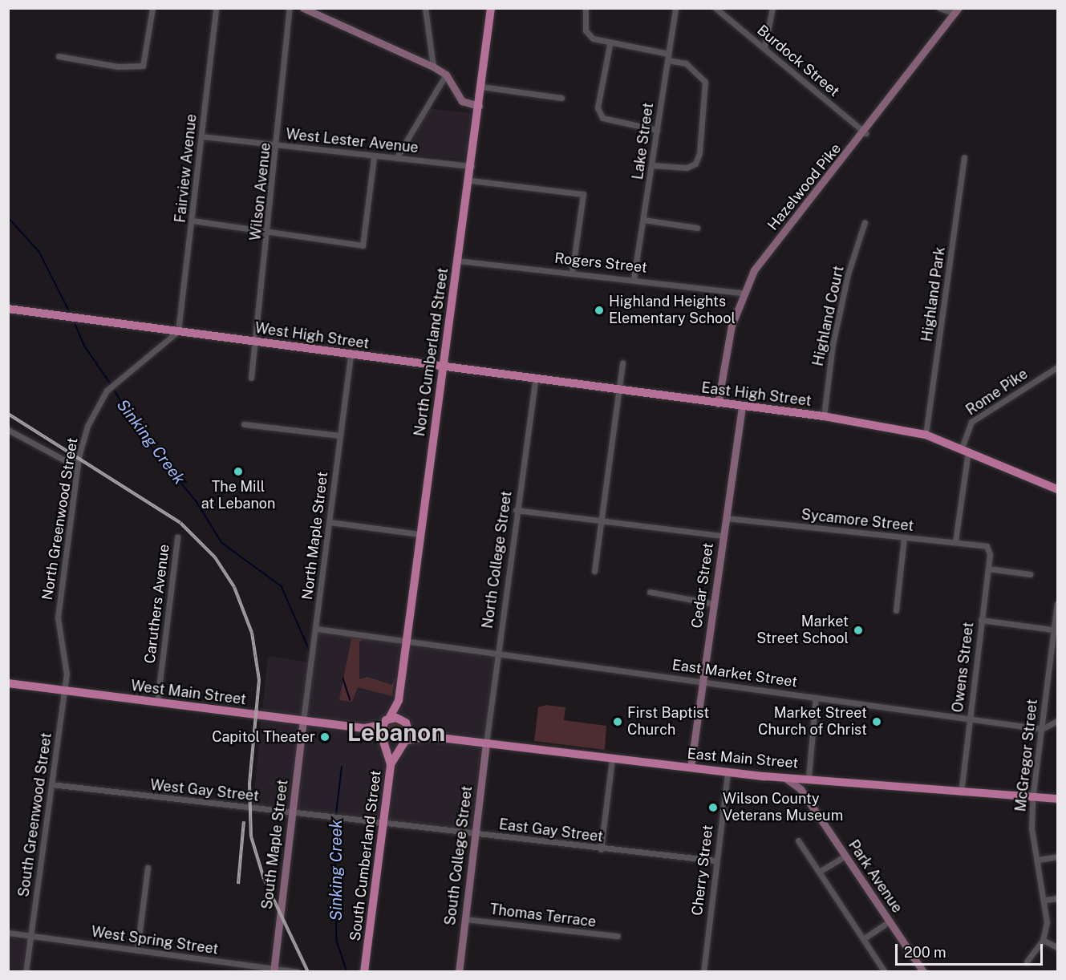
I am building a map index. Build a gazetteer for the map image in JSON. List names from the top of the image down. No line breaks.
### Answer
{"streets":{"main road":["West High Street","North Cumberland Street","East High Street","West Main Street","East Main Street","South Cumberland Street"],"street":["Burdock Street","West Lester Avenue","Lake Street","Fairview Avenue","Hazelwood Pike","Wilson Avenue","Rogers Street","Highland Park","Highland Court","Rome Pike","North Greenwood Street","Sycamore Street","North Maple Street","North College Street","Cedar Street","Caruthers Avenue","Owens Street","East Market Street","McGregor Street","West Gay Street","South Greenwood Street","East Gay Street","South Maple Street","South College Street","Cherry Street","Park Avenue","Thomas Terrace","West Spring Street"]},"crossings":[["Burdock Street","Hazelwood Pike"],["West Lester Avenue","Fairview Avenue"],["West Lester Avenue","Wilson Avenue"],["West Lester Avenue","North Cumberland Street"],["Lake Street","Rogers Street"],["Fairview Avenue","West High Street"],["Fairview Avenue","North Greenwood Street"],["Hazelwood Pike","Rogers Street"],["Hazelwood Pike","East High Street"],["Wilson Avenue","West High Street"],["Rogers Street","North Cumberland Street"],["Highland Park","East High Street"],["Highland Court","East High Street"],["West High Street","North Cumberland Street"],["West High Street","East High Street"],["West High Street","North Greenwood Street"],["West High Street","North Maple Street"],["North Cumberland Street","East High Street"],["North Cumberland Street","East Market Street"],["North Cumberland Street","East Main Street"],["Rome Pike","East High Street"],["Rome Pike","Sycamore Street"],["East High Street","North College Street"],["East High Street","Cedar Street"],["North Greenwood Street","West Main Street"],["North Greenwood Street","South Greenwood Street"],["Sycamore Street","Cedar Street"],["Sycamore Street","Owens Street"],["North Maple Street","East Market Street"],["North Maple Street","West Main Street"],["North Maple Street","South Maple Street"],["North College Street","East Market Street"],["North College Street","East Main Street"],["North College Street","South College Street"],["Cedar Street","East Market Street"],["Cedar Street","East Main Street"],["Caruthers Avenue","West Main Street"],["Owens Street","East Market Street"],["Owens Street","East Main Street"],["East Market Street","McGregor Street"],["West Main Street","East Main Street"],["West Main Street","South Greenwood Street"],["West Main Street","South Maple Street"],["West Main Street","South Cumberland Street"],["McGregor Street","East Main Street"],["East Main Street","South Cumberland Street"],["East Main Street","South College Street"],["East Main Street","Cherry Street"],["East Main Street","Park Avenue"],["West Gay Street","South Greenwood Street"],["West Gay Street","East Gay Street"],["West Gay Street","South Maple Street"],["West Gay Street","South Cumberland Street"],["South Greenwood Street","West Spring Street"],["East Gay Street","South Cumberland Street"],["East Gay Street","South College Street"],["East Gay Street","Cherry Street"],["South Maple Street","West Spring Street"],["South College Street","Thomas Terrace"]],"districts":["Lebanon"],"water":["Sinking Creek"],"places":["Highland Heights Elementary School","The Mill at Lebanon","Market Street School","First Baptist Church","Market Street Church of Christ","Capitol Theater","Wilson County Veterans Museum"],"scale_bar":"200 m"}
